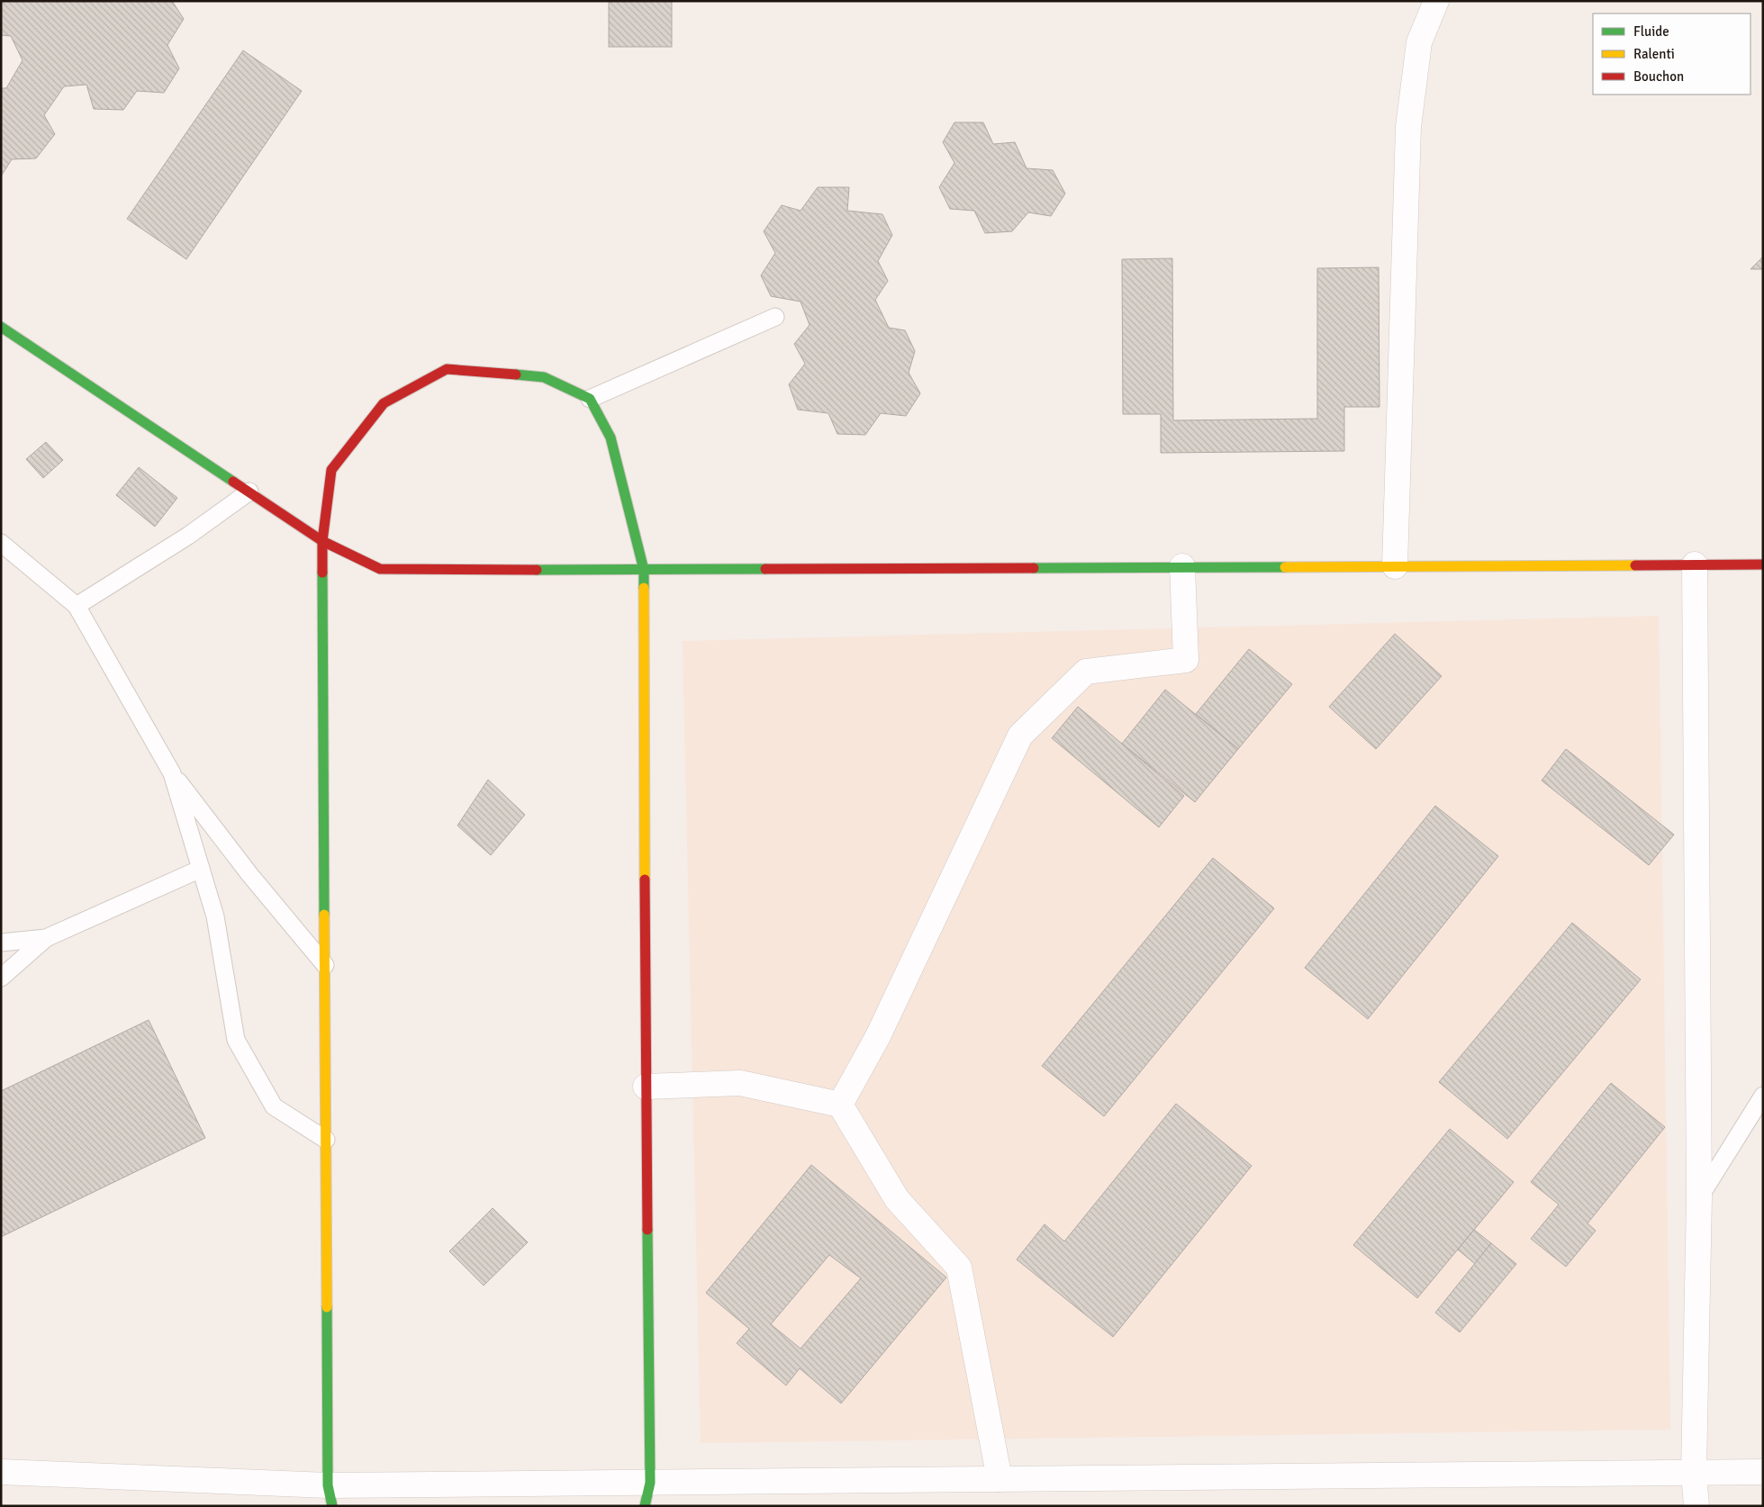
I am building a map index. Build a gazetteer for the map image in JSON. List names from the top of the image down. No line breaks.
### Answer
{"legend":["Fluide","Ralenti","Bouchon"]}
